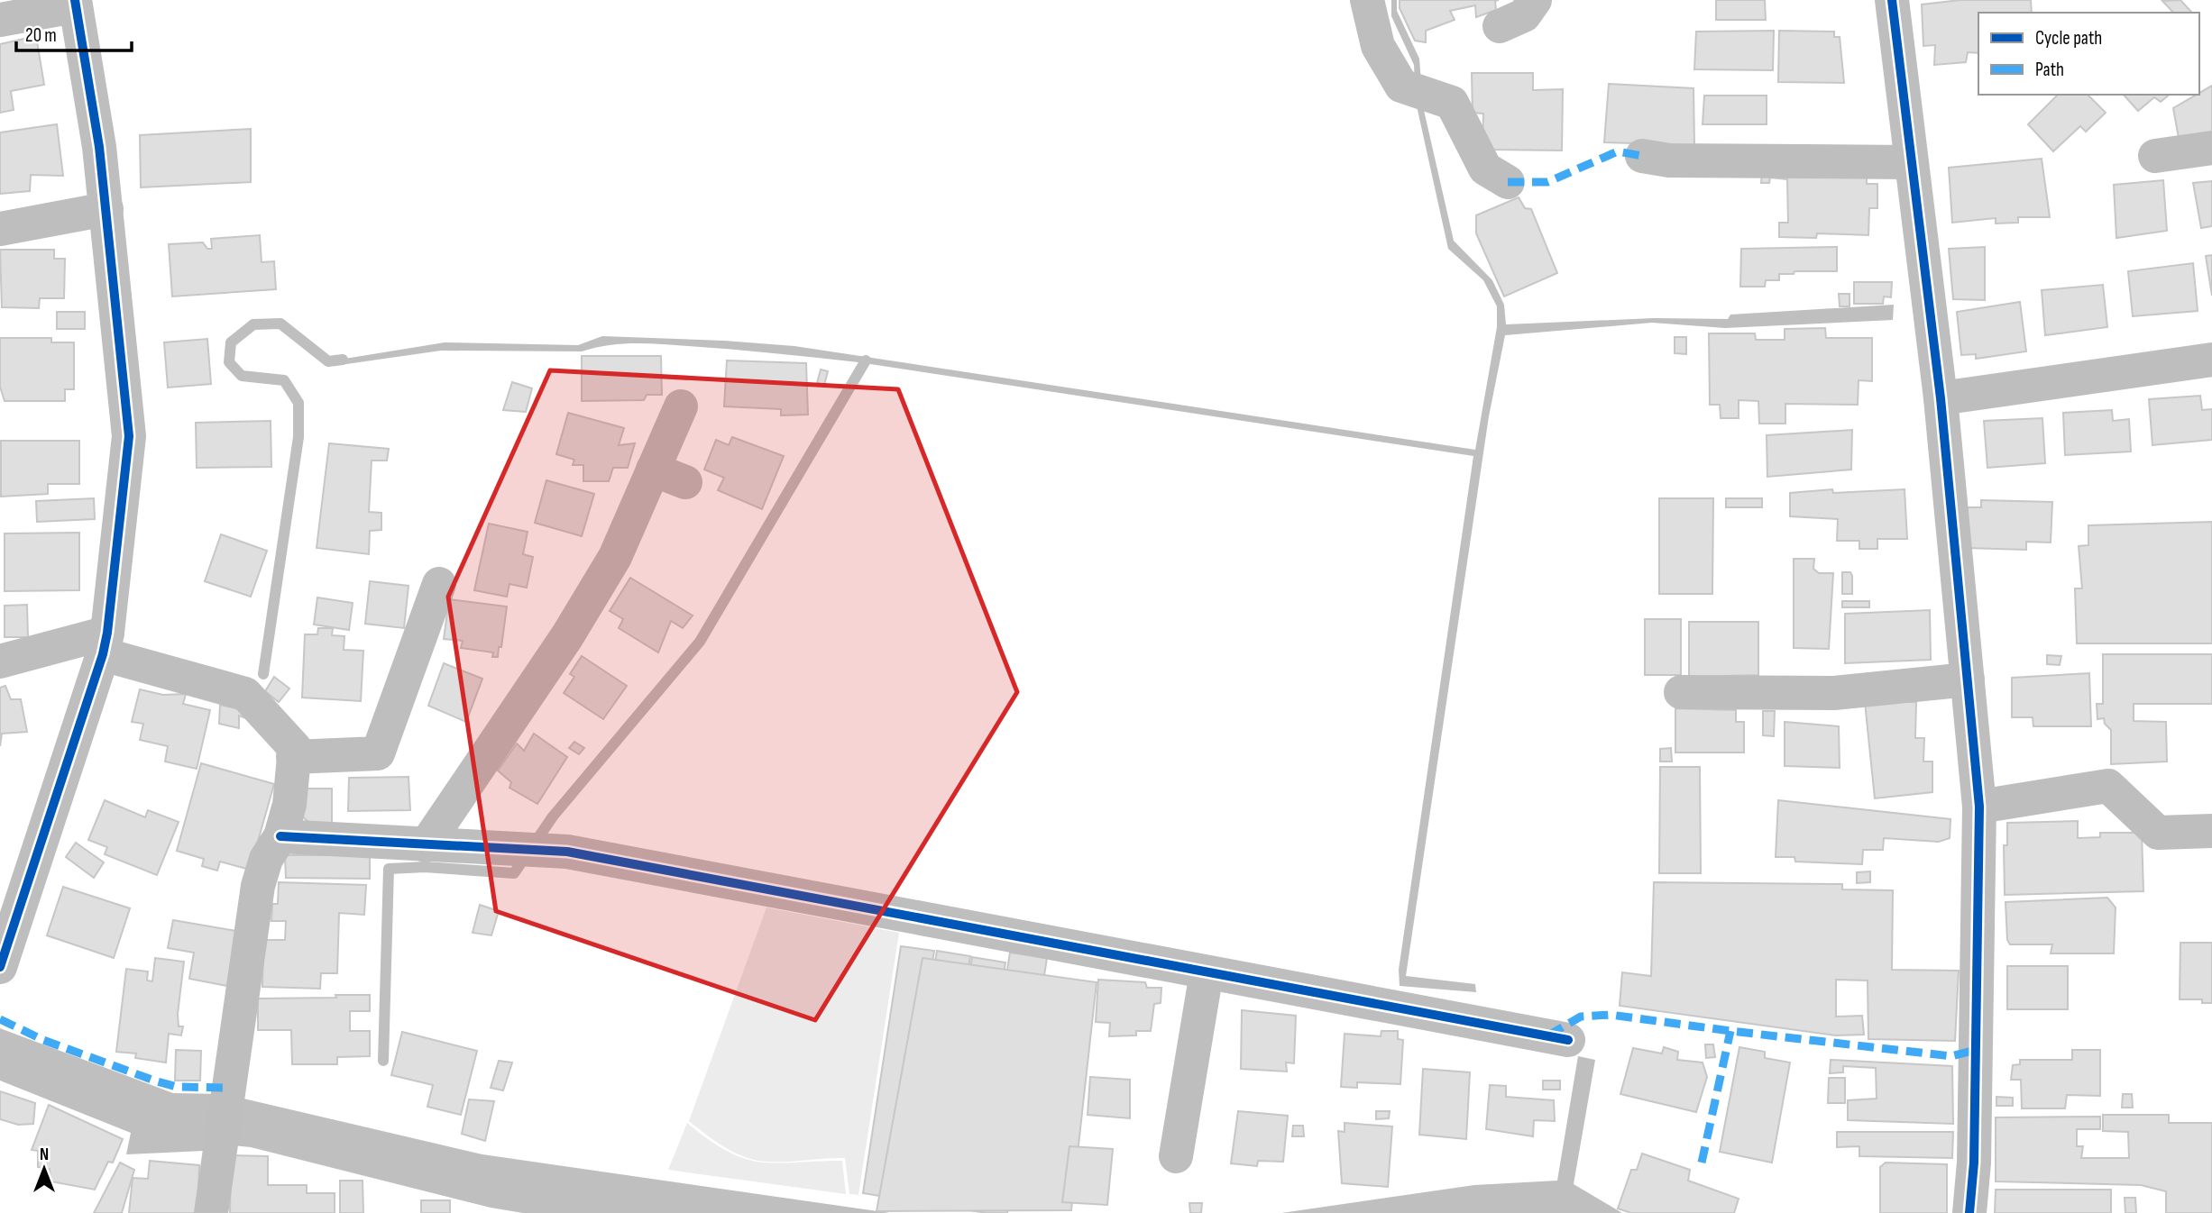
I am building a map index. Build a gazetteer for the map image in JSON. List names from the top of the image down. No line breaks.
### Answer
{"legend":["Cycle path","Path"],"scale_bar":"20 m","north":"top"}
